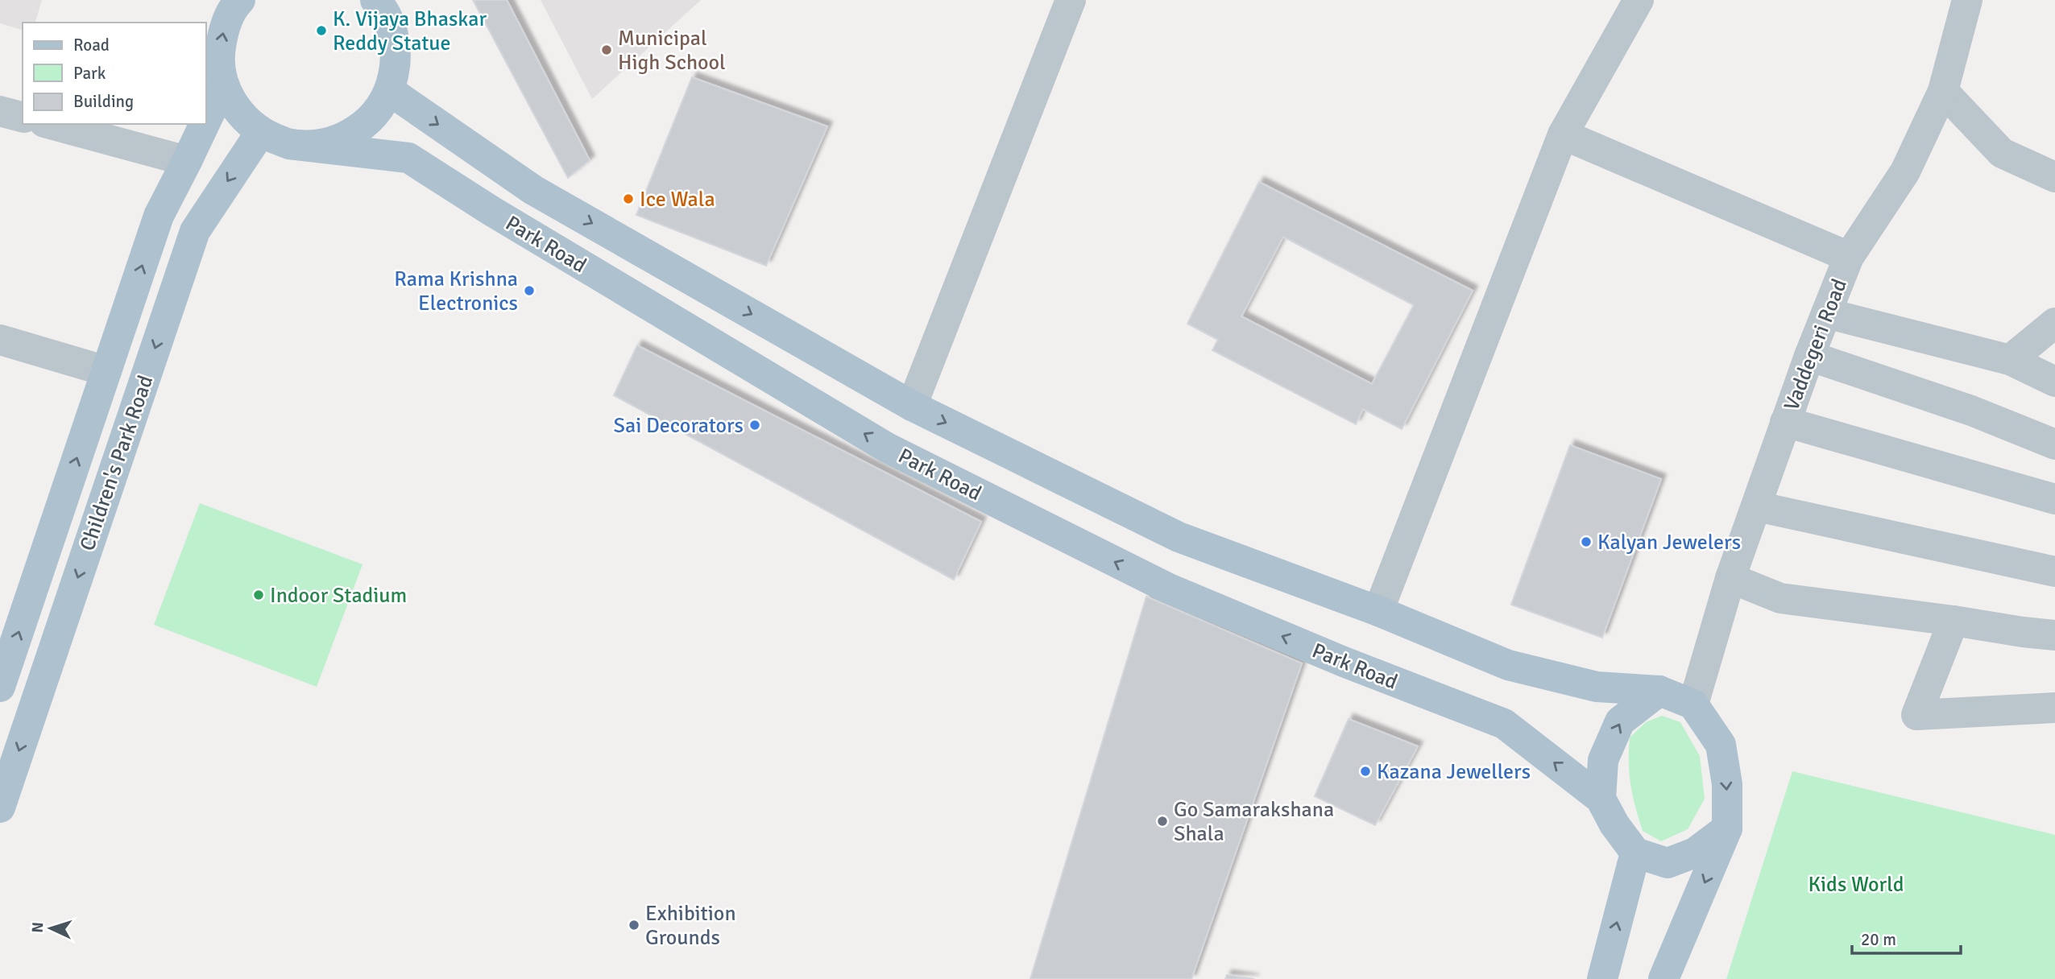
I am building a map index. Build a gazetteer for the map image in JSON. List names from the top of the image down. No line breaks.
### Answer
{"streets":{"main road":["Park Road","Children's Park Road"],"street":["Vaddegeri Road"]},"crossings":[["Park Road","Vaddegeri Road"]],"parks":["Kids World"],"places":["K. Vijaya Bhaskar Reddy Statue","Municipal High School","Ice Wala","Rama Krishna Electronics","Sai Decorators","Kalyan Jewelers","Indoor Stadium","Kazana Jewellers","Go Samarakshana Shala","Exhibition Grounds"],"legend":["Road","Park","Building"],"scale_bar":"20 m","north":"left"}
